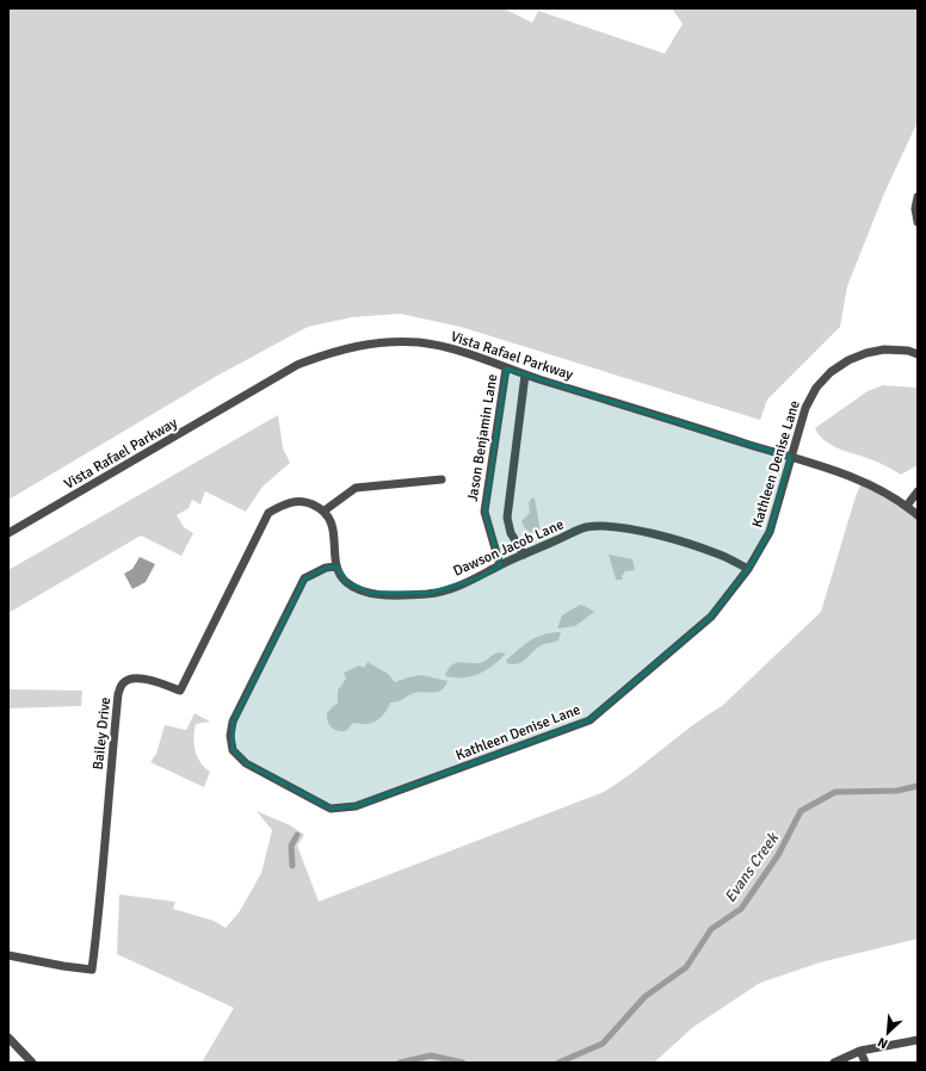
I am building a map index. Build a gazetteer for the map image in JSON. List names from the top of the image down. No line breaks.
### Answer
{"streets":{"street":["Vista Rafael Parkway","Jason Benjamin Lane","Kathleen Denise Lane","Dawson Jacob Lane","Bailey Drive"]},"crossings":[["Vista Rafael Parkway","Jason Benjamin Lane"],["Vista Rafael Parkway","Kathleen Denise Lane"],["Jason Benjamin Lane","Dawson Jacob Lane"],["Kathleen Denise Lane","Dawson Jacob Lane"]],"water":["Evans Creek"],"north":"bottom left"}
